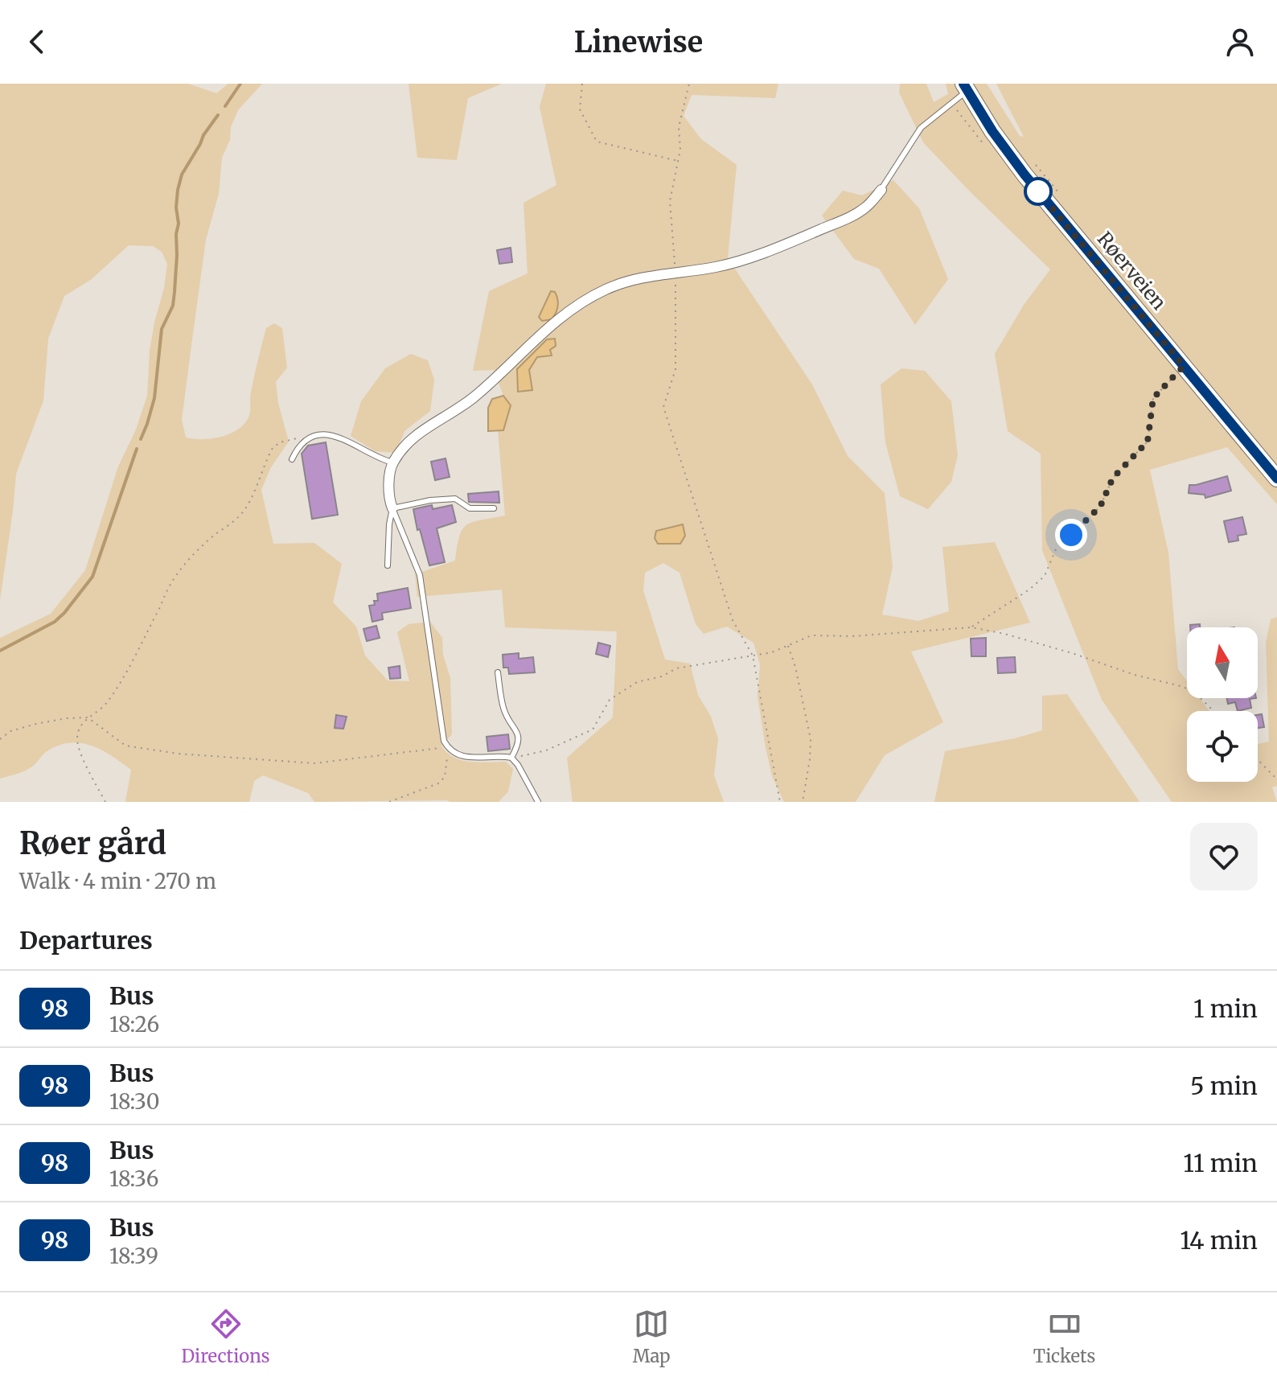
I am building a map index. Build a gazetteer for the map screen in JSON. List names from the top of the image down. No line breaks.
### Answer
{"streets":{"main road":["Røerveien"]},"lines":["bus line 98"],"north":"top","page":{"header":"Linewise","heading":[["Røer gård","Walk · 4 min · 270 m"],"Departures"],"list":[{"mark":"98","name":"Bus","note":"18:26","value":"1 min"},{"mark":"98","name":"Bus","note":"18:30","value":"5 min"},{"mark":"98","name":"Bus","note":"18:36","value":"11 min"},{"mark":"98","name":"Bus","note":"18:39","value":"14 min"}],"tabs":["Directions","Map","Tickets"]}}
